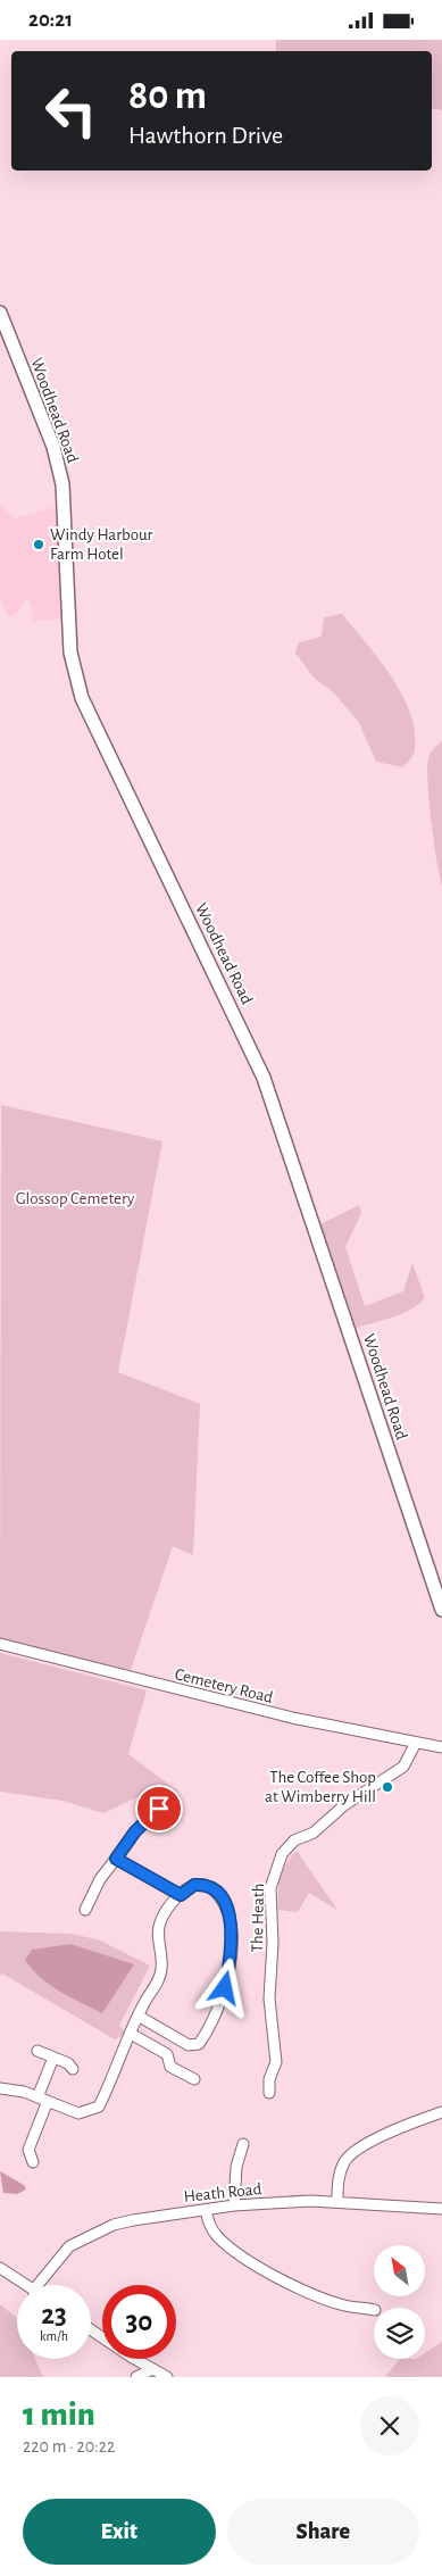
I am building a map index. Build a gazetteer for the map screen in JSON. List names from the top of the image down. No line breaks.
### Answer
{"streets":{"main road":["Woodhead Road"],"street":["Cemetery Road","The Heath","Heath Road"]},"crossings":[["Cemetery Road","The Heath"]],"parks":["Glossop Cemetery"],"places":["Windy Harbour Farm Hotel","The Coffee Shop at Wimberry Hill"],"north":"top left","page":{"status":"20:21","turn":["80 m","Hawthorn Drive"],"speed":"23 km/h","limit":"30","heading":["1 min","220 m · 20:22"],"buttons":["Exit","Share"]}}
